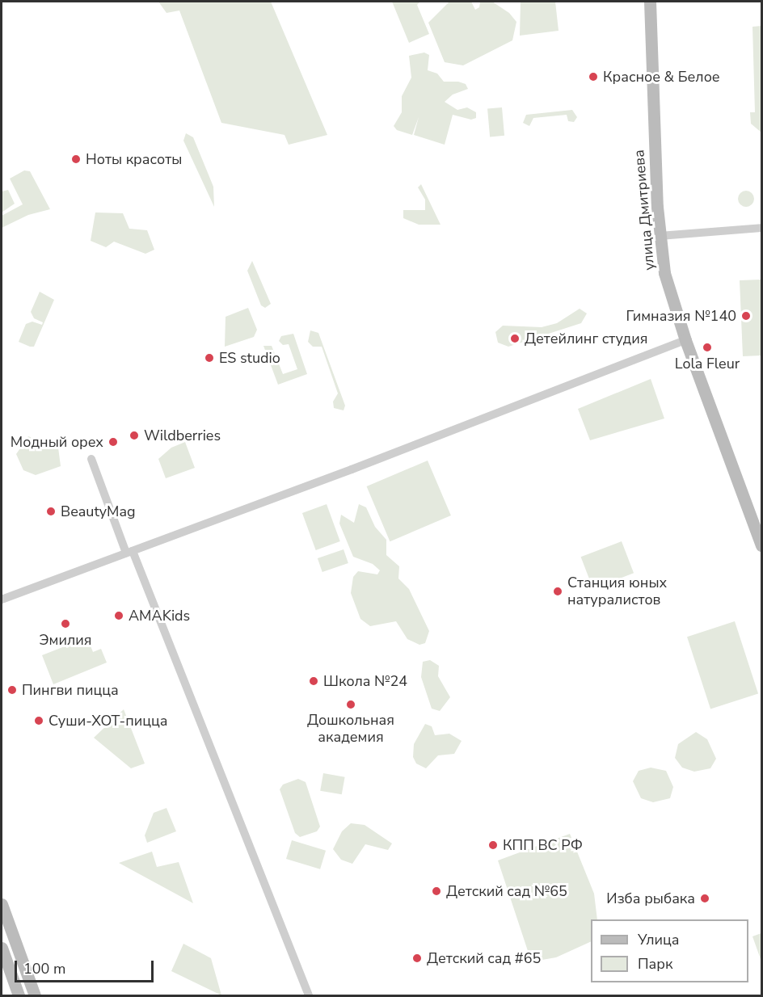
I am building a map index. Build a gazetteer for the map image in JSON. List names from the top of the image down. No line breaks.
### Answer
{"streets":{"main road":["улица Дмитриева"]},"places":["Красное & Белое","Ноты красоты","Гимназия №140","Детейлинг студия","Lola Fleur","ES studio","Wildberries","Модный орех","BeautyMag","Станция юных натуралистов","AMAKids","Эмилия","Школа №24","Пингви пицца","Дошкольная академия","Суши-ХОТ-пицца","КПП ВС РФ","Детский сад №65","Изба рыбака","Детский сад #65"],"legend":["Улица","Парк"],"scale_bar":"100 m"}
